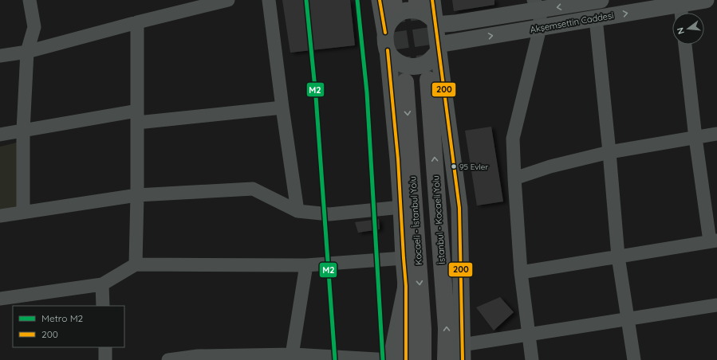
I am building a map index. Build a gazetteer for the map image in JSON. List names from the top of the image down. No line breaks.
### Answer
{"streets":{"highway":["İstanbul - Kocaeli Yolu","Kocaeli - İstanbul Yolu"],"main road":["Akşemsettin Caddesi"]},"one_way":["İstanbul - Kocaeli Yolu","Kocaeli - İstanbul Yolu"],"places":["95 Evler"],"lines":["metro line M2","transit line 200"],"legend":["Metro M2","200"],"north":"left"}
